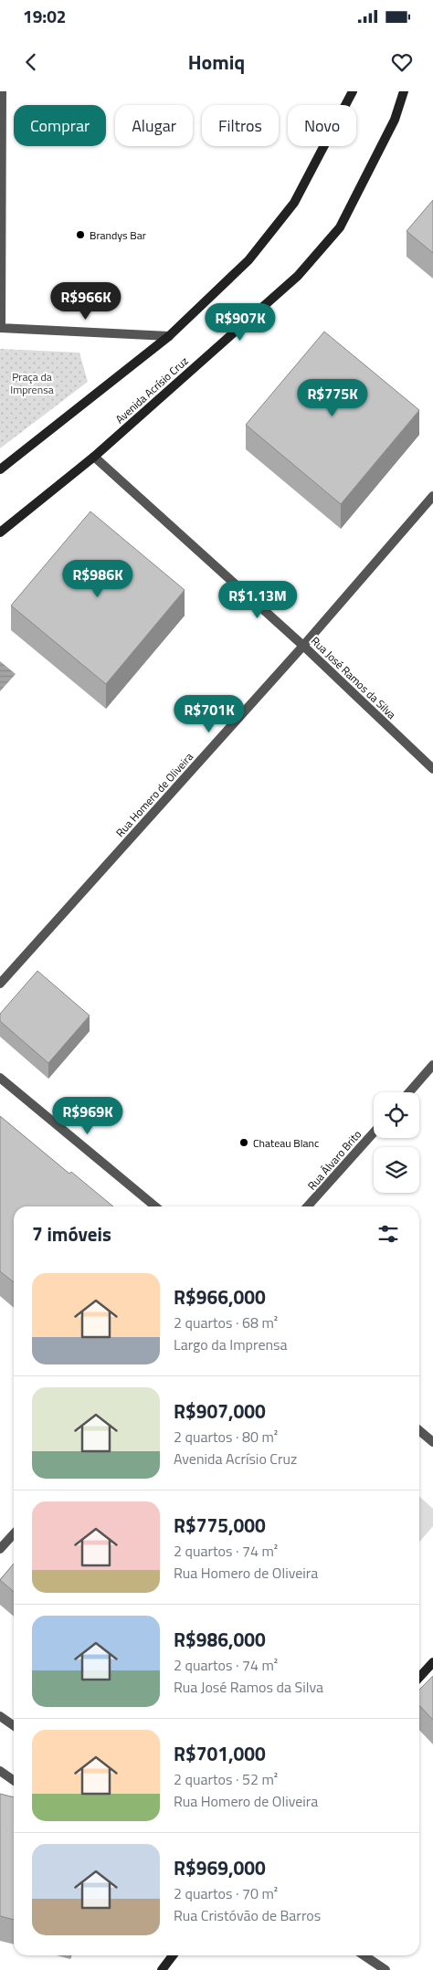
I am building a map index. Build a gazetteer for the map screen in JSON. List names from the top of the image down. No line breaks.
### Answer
{"streets":{"street":["Avenida Acrísio Cruz","Rua José Ramos da Silva","Rua Homero de Oliveira","Rua Álvaro Brito"]},"crossings":[["Avenida Acrísio Cruz","Rua José Ramos da Silva"],["Rua José Ramos da Silva","Rua Homero de Oliveira"]],"parks":["Praça da Imprensa"],"places":["Brandys Bar","Chateau Blanc"],"page":{"status":"19:02","header":"Homiq","chip":["Comprar","Alugar","Filtros","Novo"],"price":["R$966K","R$907K","R$775K","R$986K","R$1.13M","R$701K","R$969K"],"heading":"7 imóveis","list":[{"name":"R$966,000","note":"2 quartos · 68 m² · Largo da Imprensa"},{"name":"R$907,000","note":"2 quartos · 80 m² · Avenida Acrísio Cruz"},{"name":"R$775,000","note":"2 quartos · 74 m² · Rua Homero de Oliveira"},{"name":"R$986,000","note":"2 quartos · 74 m² · Rua José Ramos da Silva"},{"name":"R$701,000","note":"2 quartos · 52 m² · Rua Homero de Oliveira"},{"name":"R$969,000","note":"2 quartos · 70 m² · Rua Cristóvão de Barros"}]}}
